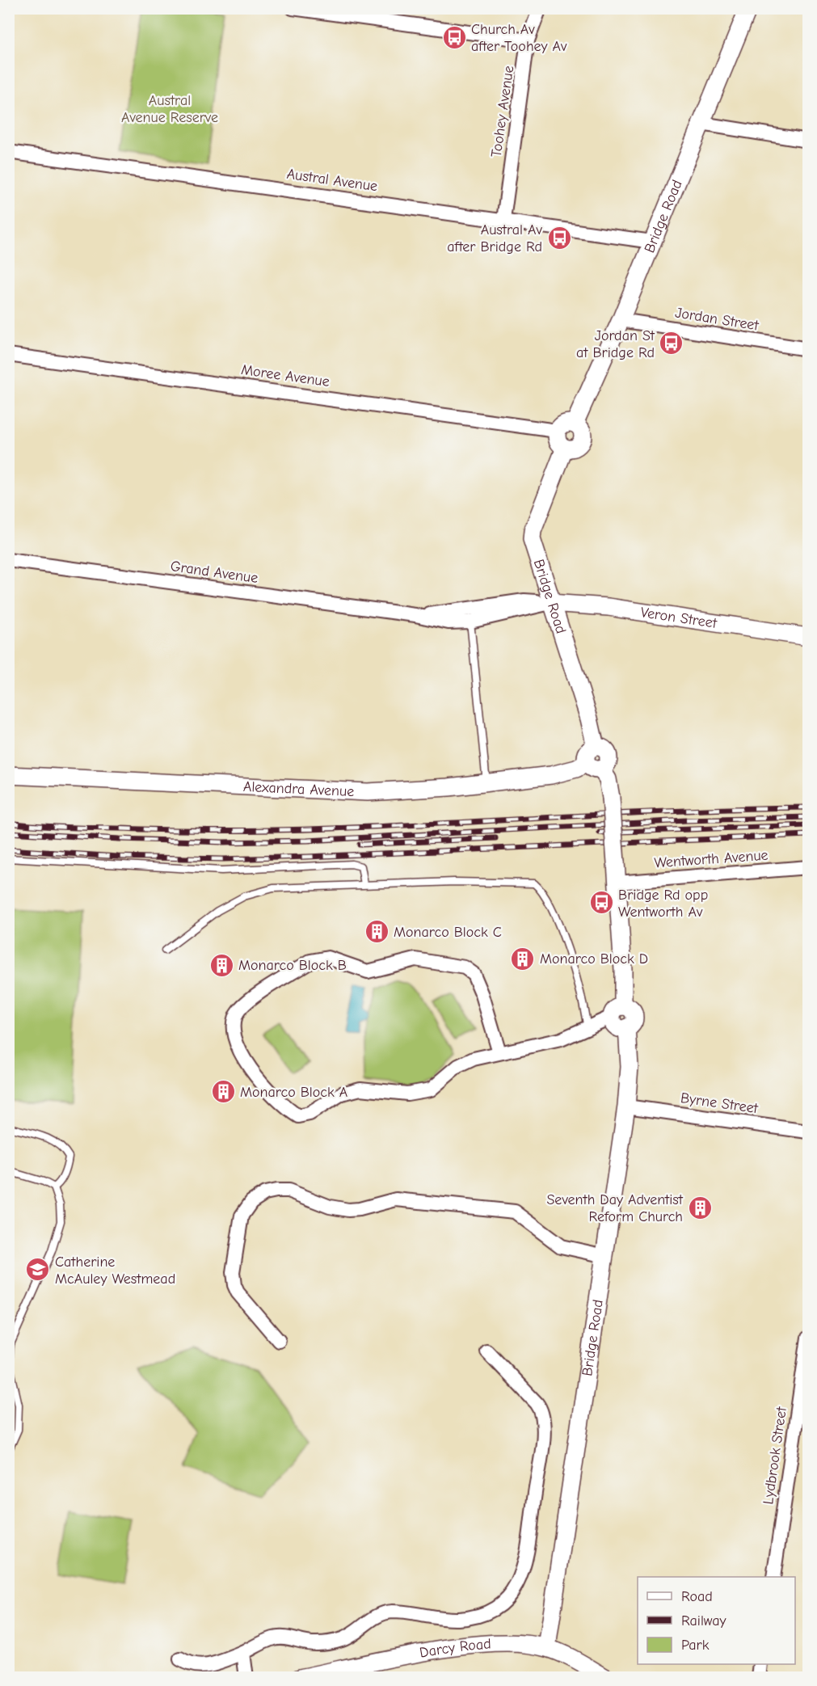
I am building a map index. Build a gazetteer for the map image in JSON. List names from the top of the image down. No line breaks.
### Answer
{"streets":{"street":["Toohey Avenue","Austral Avenue","Bridge Road","Jordan Street","Moree Avenue","Grand Avenue","Veron Street","Alexandra Avenue","Wentworth Avenue","Byrne Street","Lydbrook Street","Darcy Road"]},"crossings":[["Toohey Avenue","Austral Avenue"],["Austral Avenue","Bridge Road"],["Bridge Road","Jordan Street"],["Bridge Road","Moree Avenue"],["Bridge Road","Grand Avenue"],["Bridge Road","Veron Street"],["Bridge Road","Alexandra Avenue"],["Bridge Road","Byrne Street"],["Bridge Road","Darcy Road"],["Grand Avenue","Veron Street"]],"parks":["Austral Avenue Reserve"],"places":{"bus stop":["Church Av after Toohey Av","Austral Av after Bridge Rd","Jordan St at Bridge Rd","Bridge Rd opp Wentworth Av"],"building":["Monarco Block C","Monarco Block D","Monarco Block B","Monarco Block A","Seventh Day Adventist Reform Church"],"school or university":["Catherine McAuley Westmead"]},"legend":["Road","Railway","Park"]}
